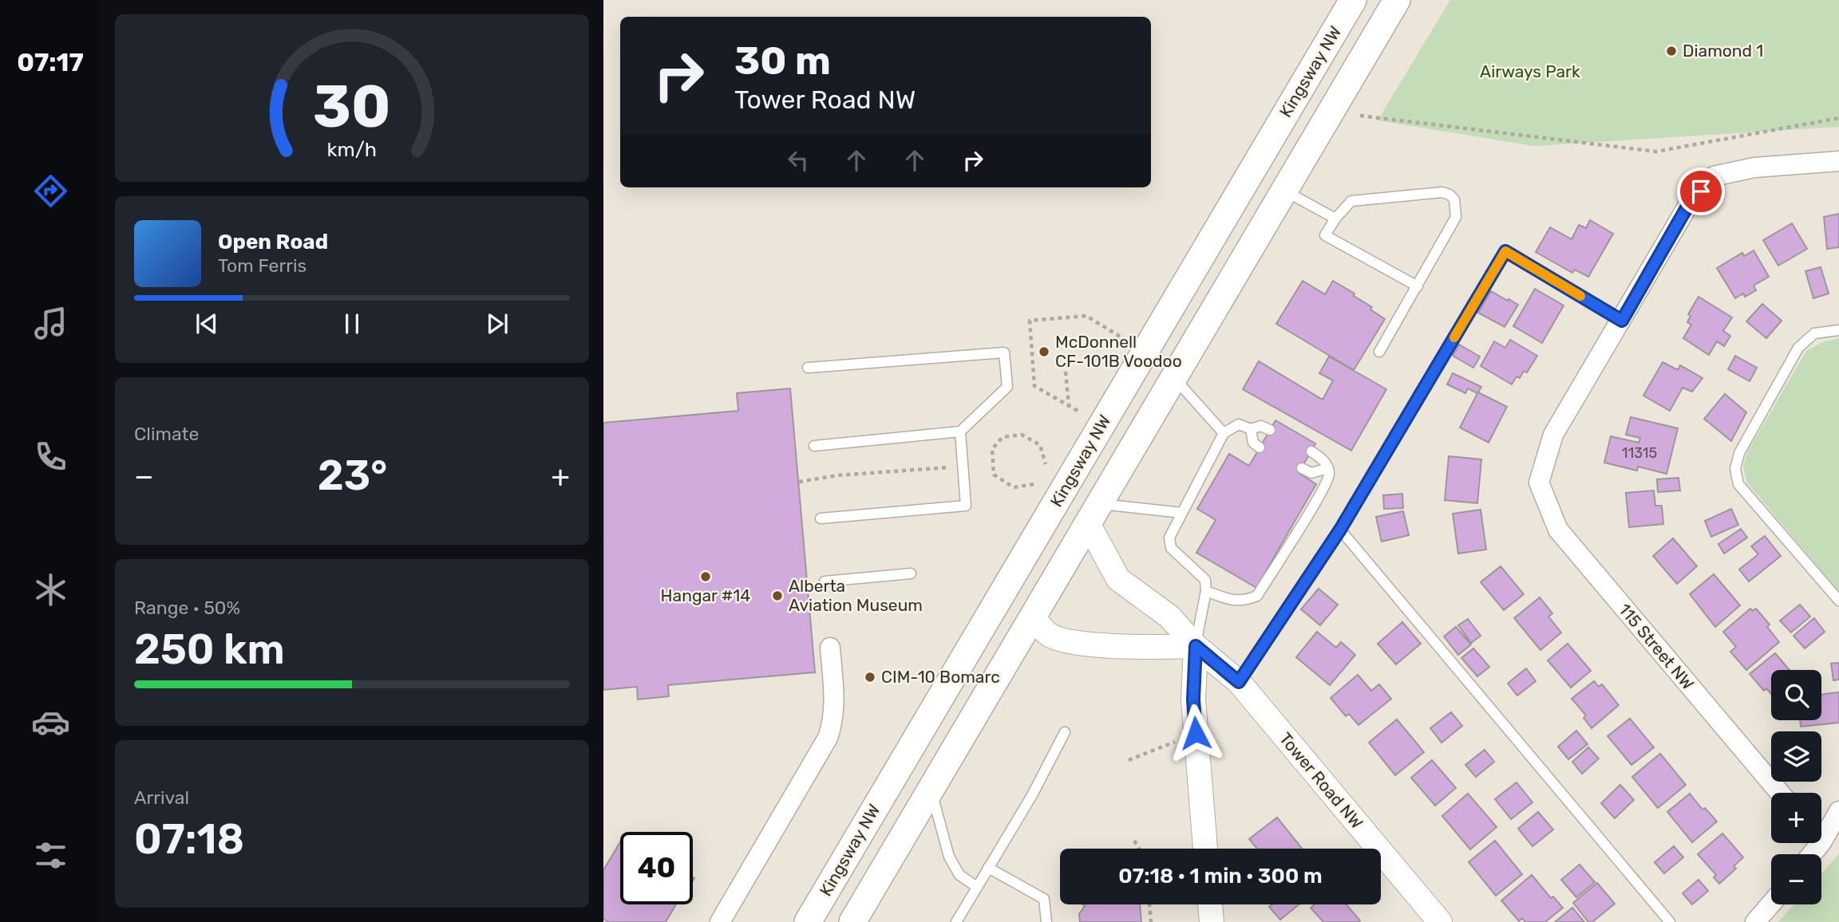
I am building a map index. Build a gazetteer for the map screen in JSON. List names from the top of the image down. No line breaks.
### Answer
{"streets":{"main road":["Kingsway NW"],"street":["115 Street NW","Tower Road NW"]},"parks":["Airways Park"],"places":["Diamond 1","McDonnell CF-101B Voodoo","Hangar #14","Alberta Aviation Museum","CIM-10 Bomarc"],"house_numbers":["11315"],"page":{"tabs":"07:17","turn":["30 m","Tower Road NW"],"song":["Open Road","Tom Ferris"],"tile":["Climate",["Range · 50%","250 km"],["Arrival","07:18"]],"heat":["−","23°","+"],"map_buttons":["+","−"],"limit":"40","trip":"07:18 · 1 min · 300 m","gauge":["30","km/h"]}}
